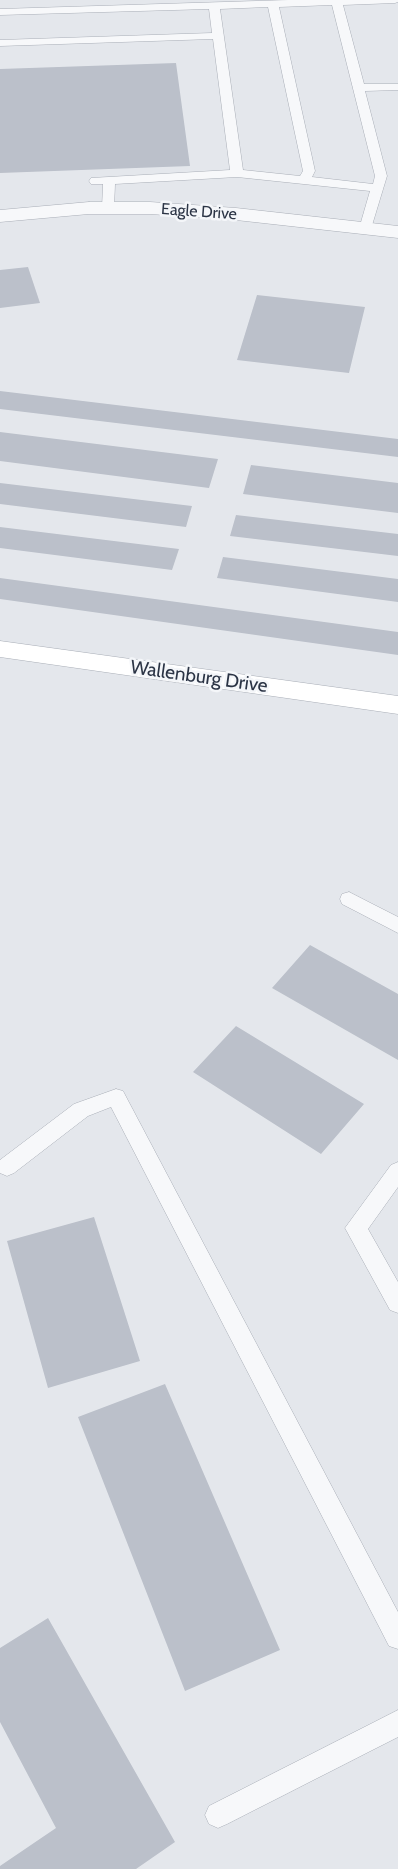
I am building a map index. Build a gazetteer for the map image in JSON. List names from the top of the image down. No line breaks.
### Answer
{"streets":{"street":["Eagle Drive","Wallenburg Drive"]}}
